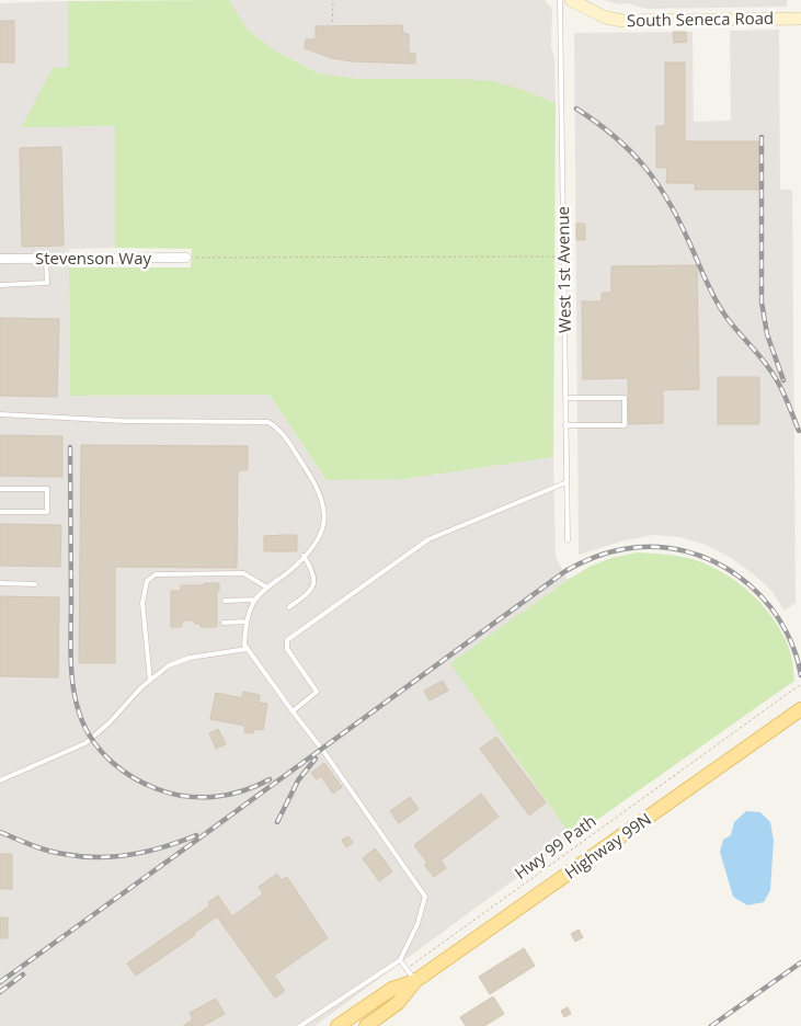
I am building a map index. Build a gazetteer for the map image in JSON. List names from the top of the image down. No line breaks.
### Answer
{"streets":{"main road":["South Seneca Road","Highway 99N"],"street":["Stevenson Way"],"lane":["West 1st Avenue"],"path":["Hwy 99 Path"]}}
